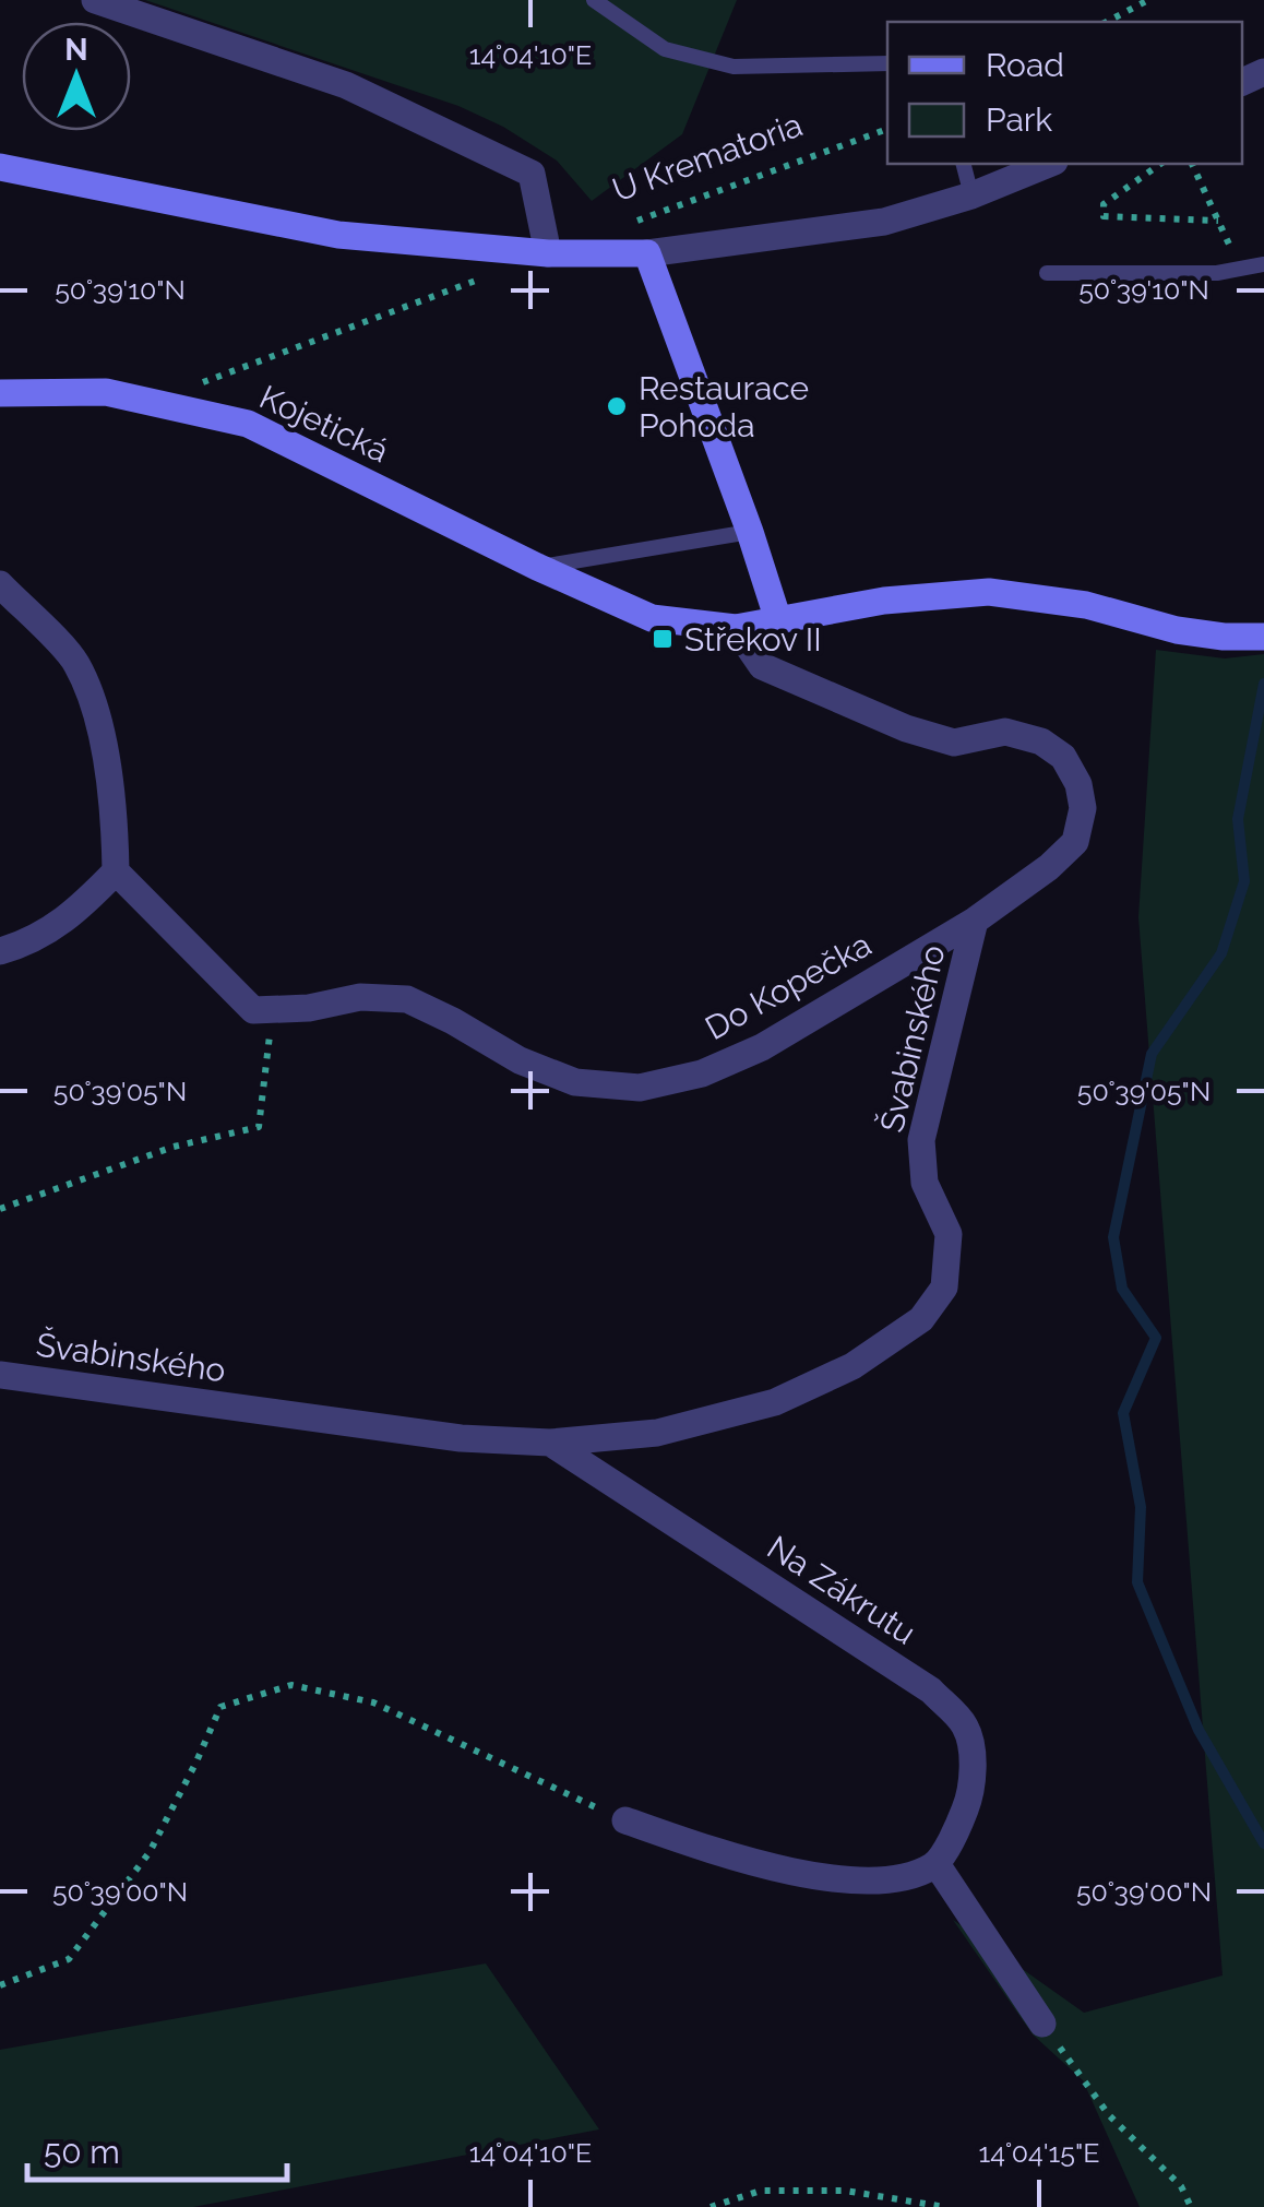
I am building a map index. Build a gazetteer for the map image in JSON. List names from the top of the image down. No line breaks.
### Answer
{"streets":{"street":["U Krematoria","Kojetická","Do Kopečka","Švabinského","Na Zákrutu"]},"crossings":[["Kojetická","Švabinského"],["Do Kopečka","Švabinského"],["Švabinského","Na Zákrutu"]],"places":{"other":["Restaurace Pohoda"],"transit":["Střekov II"]},"legend":["Road","Park"],"scale_bar":"50 m","north":"top","coordinates":["14°04'10\"E","50°39'10\"N","50°39'05\"N","50°39'00\"N","14°04'15\"E"]}
